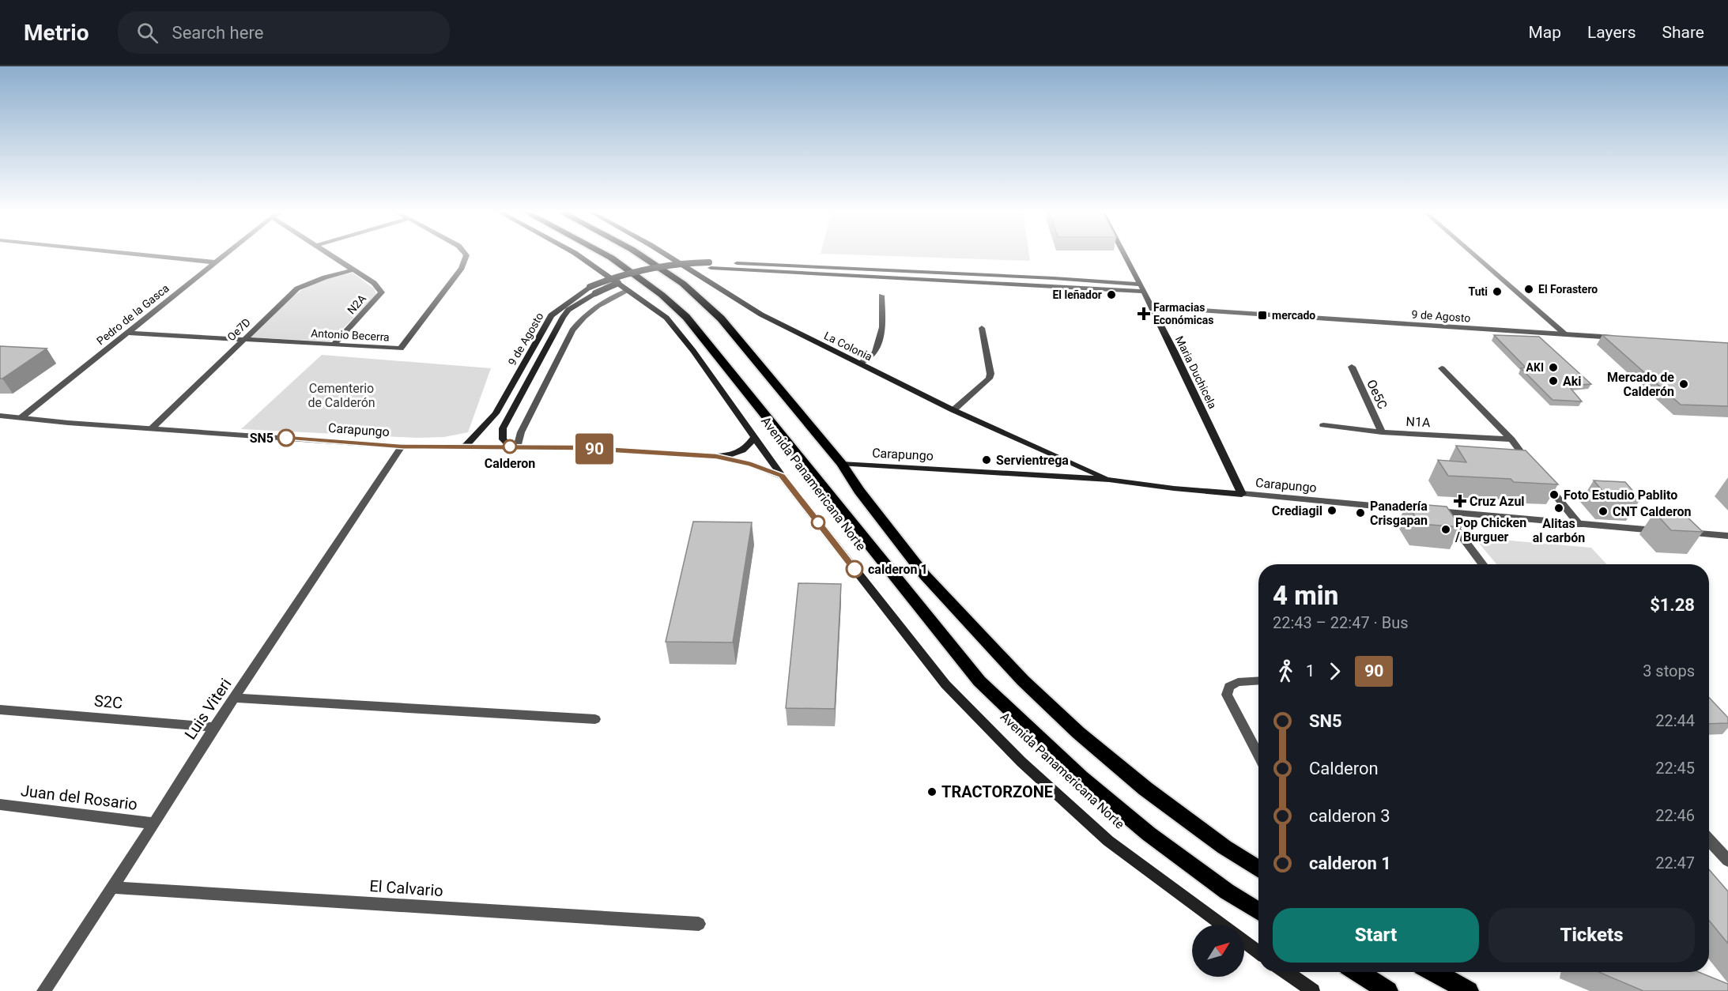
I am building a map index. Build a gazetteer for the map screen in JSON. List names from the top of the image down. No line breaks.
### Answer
{"streets":{"highway":["Avenida Panamericana Norte"],"main road":["9 de Agosto","La Colonia","Maria Duchicela","Carapungo"],"street":["N2A","Pedro de la Gasca","Oe7D","Antonio Becerra","Oe5C","N1A","S2C","Luis Viteri","Juan del Rosario","El Calvario"]},"crossings":[["N2A","Oe7D"],["N2A","Antonio Becerra"],["Pedro de la Gasca","Antonio Becerra"],["Pedro de la Gasca","Carapungo"],["9 de Agosto","Maria Duchicela"],["9 de Agosto","Carapungo"],["Oe7D","Antonio Becerra"],["Oe7D","Carapungo"],["La Colonia","Carapungo"],["Maria Duchicela","Carapungo"],["Oe5C","N1A"],["Carapungo","Avenida Panamericana Norte"],["Carapungo","Luis Viteri"],["S2C","Luis Viteri"],["Luis Viteri","Juan del Rosario"],["Luis Viteri","El Calvario"]],"parks":["Cementerio de Calderón"],"places":{"other":["El Forastero","Tuti","El leñador","AKI","Aki","Mercado de Calderón","SN5","Calderon","Servientrega","Foto Estudio Pablito","Alitas al carbón","Crediagil","CNT Calderon","Panadería Crisgapan","Pop Chicken / Burguer","calderon 1","TRACTORZONE"],"health":["Farmacias Económicas","Cruz Azul"],"transit":["mercado"]},"lines":["bus line 90"],"north":"top right","page":{"header":"Metrio","search":"Search here","nav":["Map","Layers","Share"],"on_map":"90","heading":["4 min","22:43 – 22:47 · Bus","$1.28"],"legs":["1","90","3 stops"],"list":[{"name":"SN5","value":"22:44"},{"name":"Calderon","value":"22:45"},{"name":"calderon 3","value":"22:46"},{"name":"calderon 1","value":"22:47"}],"buttons":["Start","Tickets"]}}
